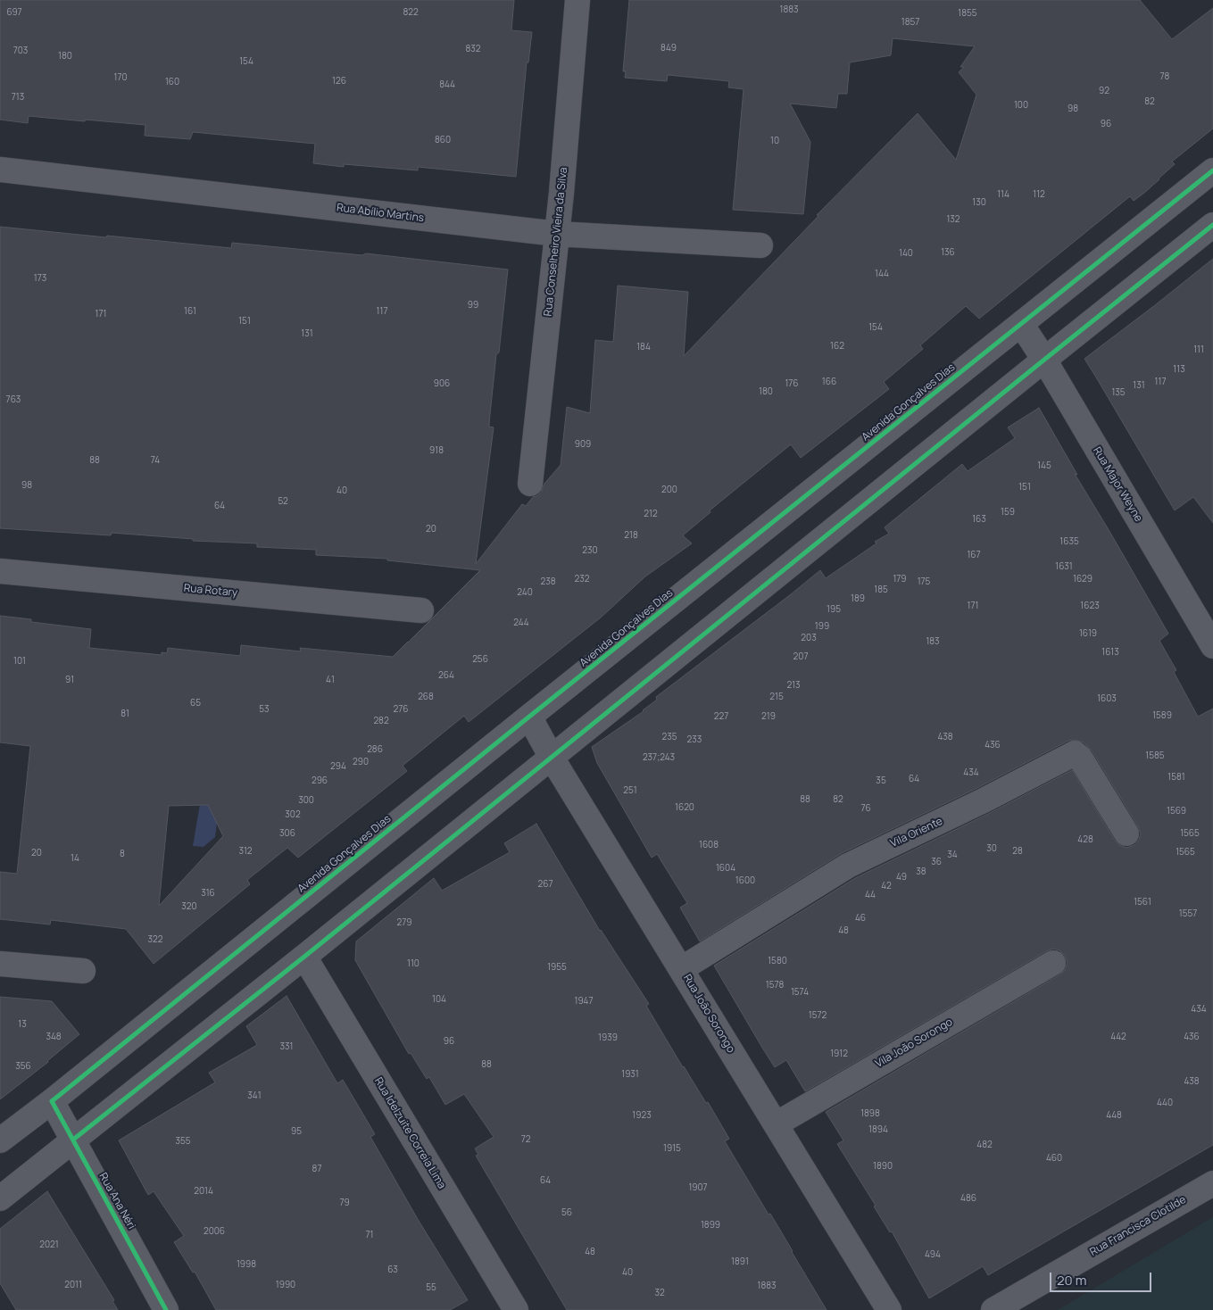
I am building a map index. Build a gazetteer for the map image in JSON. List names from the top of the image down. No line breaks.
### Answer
{"streets":{"street":["Rua Abílio Martins","Rua Conselheiro Vieira da Silva","Avenida Gonçalves Dias","Rua Major Weyne","Rua Rotary","Vila Oriente","Rua João Sorongo","Vila João Sorongo","Rua Idelzuite Correia Lima","Rua Ana Néri","Rua Francisca Clotilde"]},"crossings":[["Rua Abílio Martins","Rua Conselheiro Vieira da Silva"],["Avenida Gonçalves Dias","Rua Major Weyne"],["Avenida Gonçalves Dias","Rua João Sorongo"],["Avenida Gonçalves Dias","Rua Ana Néri"],["Vila Oriente","Rua João Sorongo"],["Rua João Sorongo","Vila João Sorongo"]],"house_numbers":["1883","697","822","1855","1857","849","832","703","180","154","78","170","126","160","844","92","713","82","100","98","96","860","10","114","112","130","132","136","140","144","173","99","161","117","171","151","154","131","162","184","111","113","166","117","906","176","131","180","135","763","909","918","88","74","145","98","151","200","40","52","64","159","212","163","20","218","1635","230","167","1631","232","179","1629","238","175","185","240","189","171","1623","195","244","199","1619","203","183","1613","207","256","101","264","91","41","213","268","215","1603","65","53","276","81","1589","227","219","282","235","438","233","436","286","1585","237;243","290","294","434","1581","64","296","35","251","88","82","300","1620","76","1569","302","306","1565","428","1608","30","312","28","1565","20","8","34","14","36","1604","38","49","1600","267","42","316","44","1561","320","1557","46","279","48","322","1580","110","1955","1578","1574","104","1947","434","1572","13","348","442","436","1939","96","331","1912","88","356","1931","438","341","440","1898","1923","448","1894","95","72","355","482","1915","460","1890","87","64","1907","2014","486","79","56","1899","2006","71","2021","48","494","1891","1998","63","40","2011","1990","1883","55","32"],"scale_bar":"20 m"}
